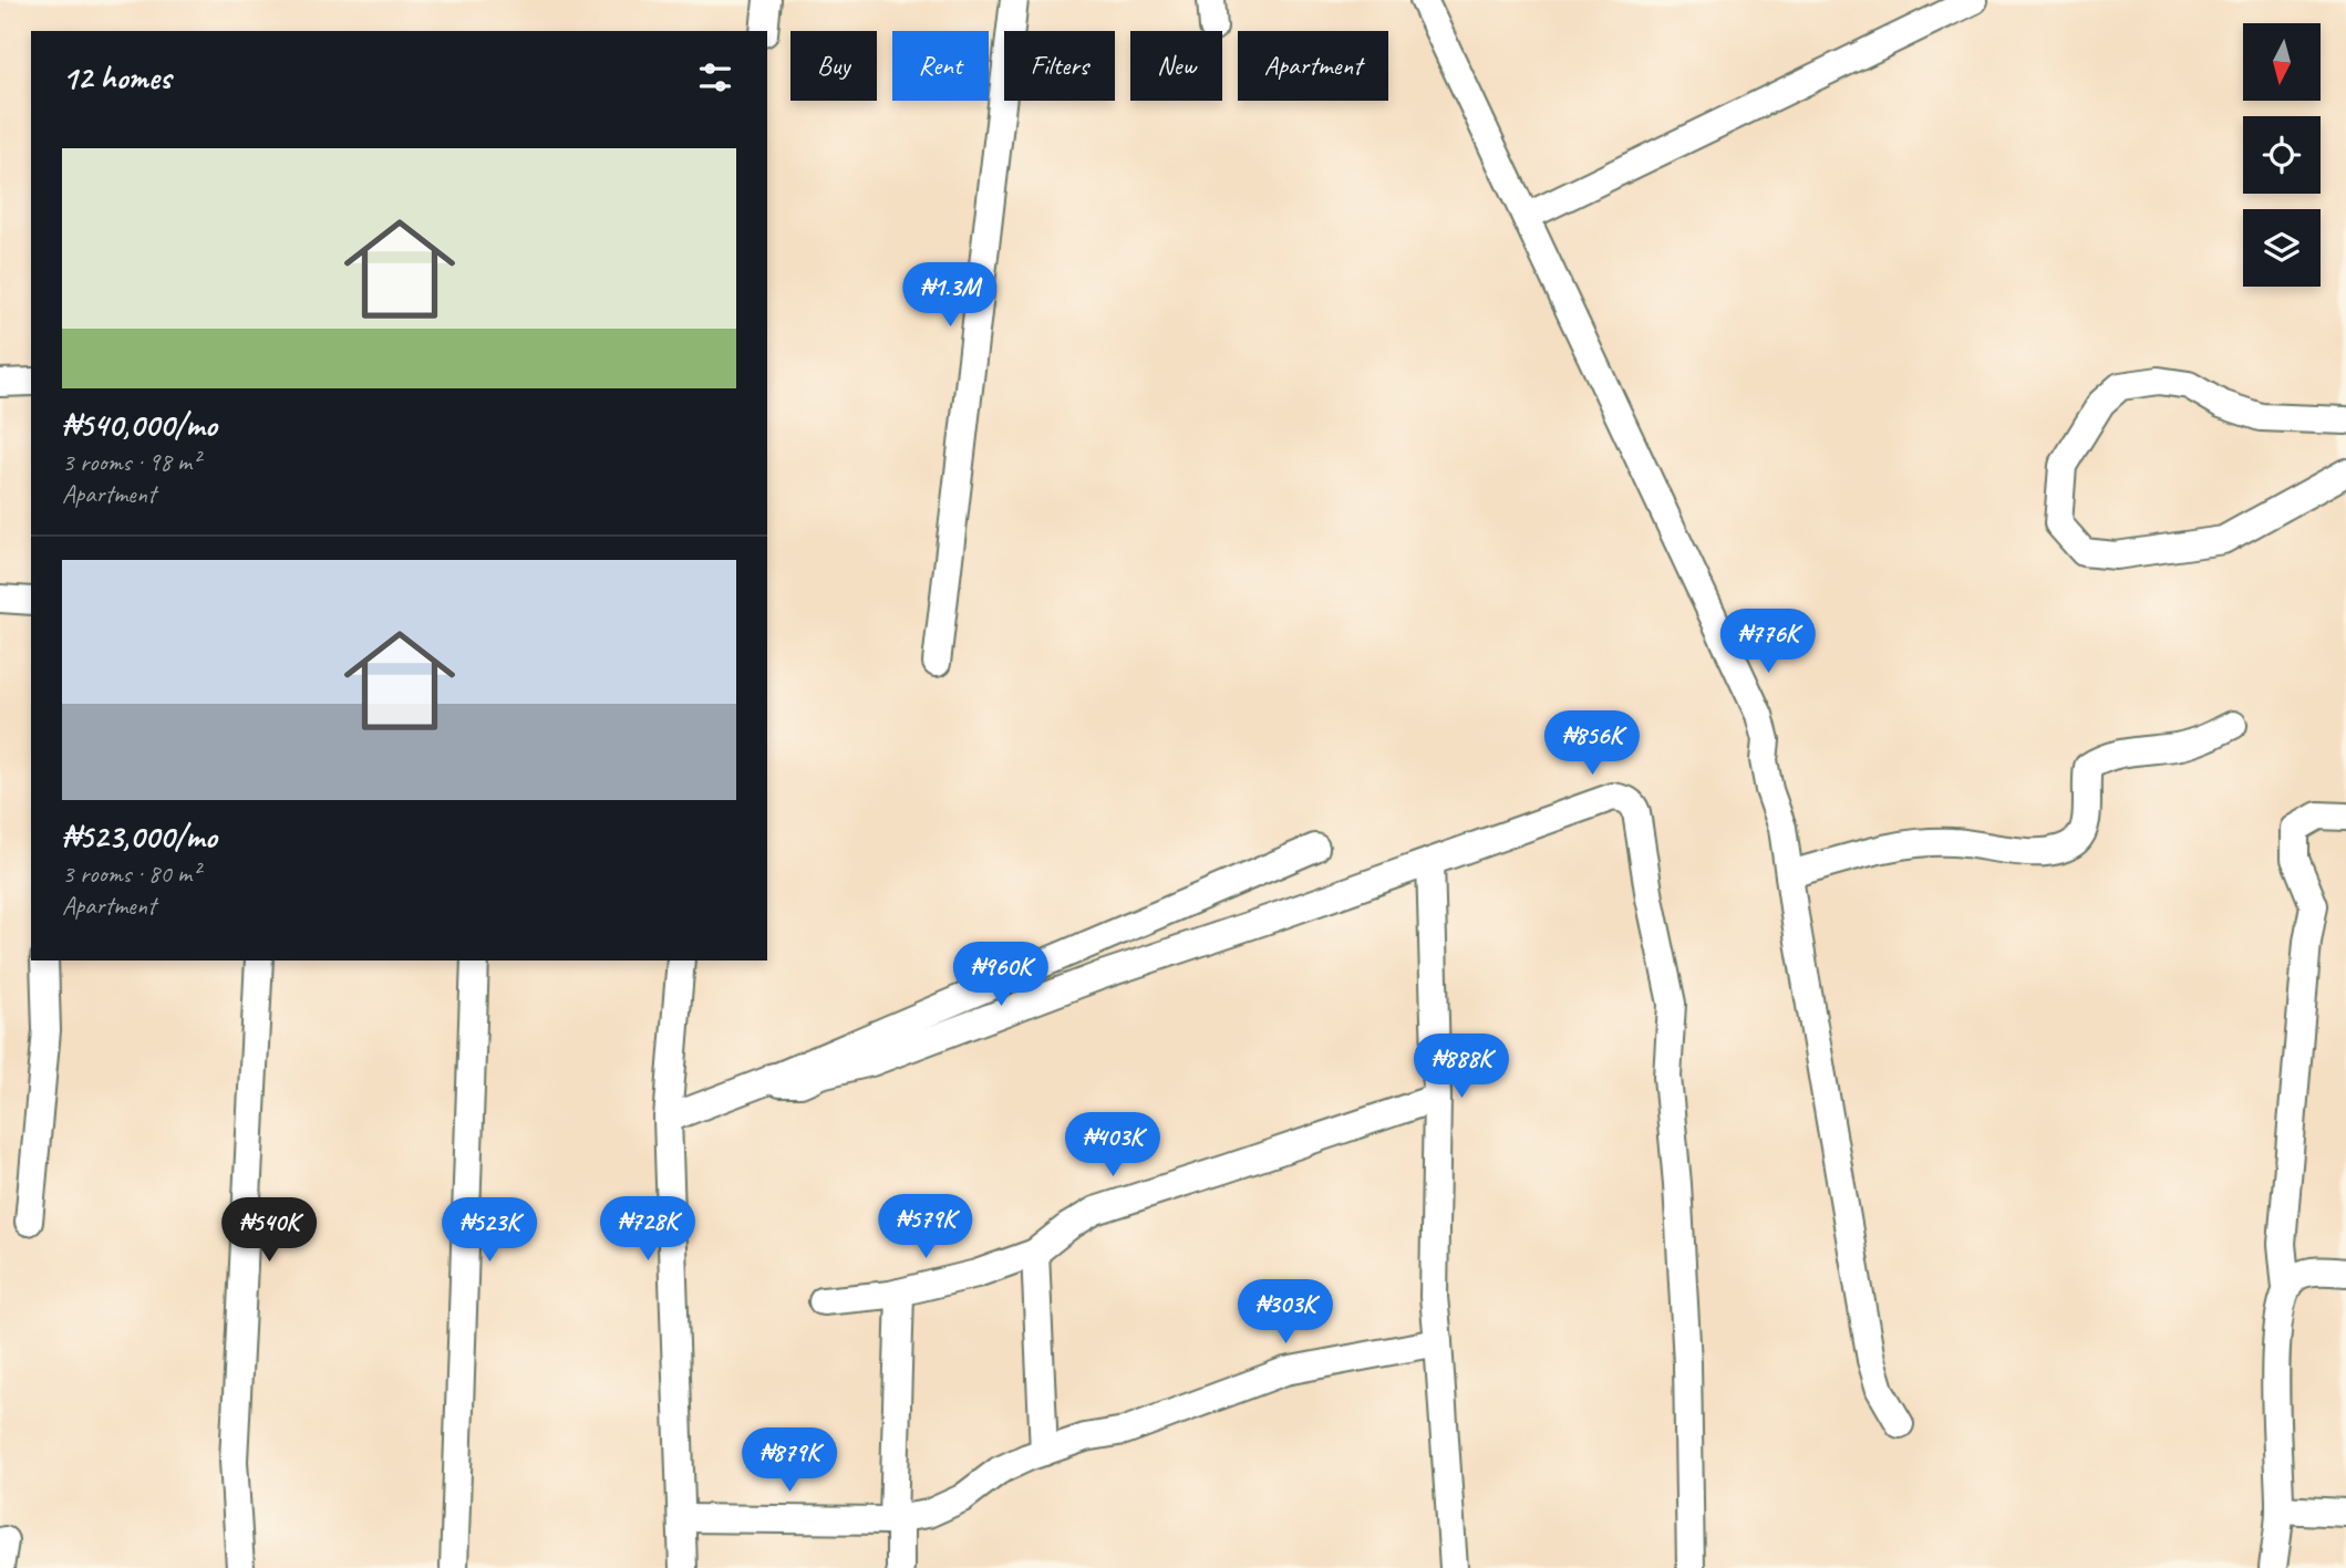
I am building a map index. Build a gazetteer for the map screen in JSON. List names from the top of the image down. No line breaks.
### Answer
{"north":"bottom","page":{"chip":["Buy","Rent","Filters","New","Apartment"],"heading":"12 homes","list":[{"name":"₦540,000/mo","note":"3 rooms · 98 m² · Apartment"},{"name":"₦523,000/mo","note":"3 rooms · 80 m² · Apartment"}],"price":["₦1.3M","₦776K","₦856K","₦960K","₦888K","₦403K","₦579K","₦728K","₦540K","₦523K","₦303K","₦879K"]}}
